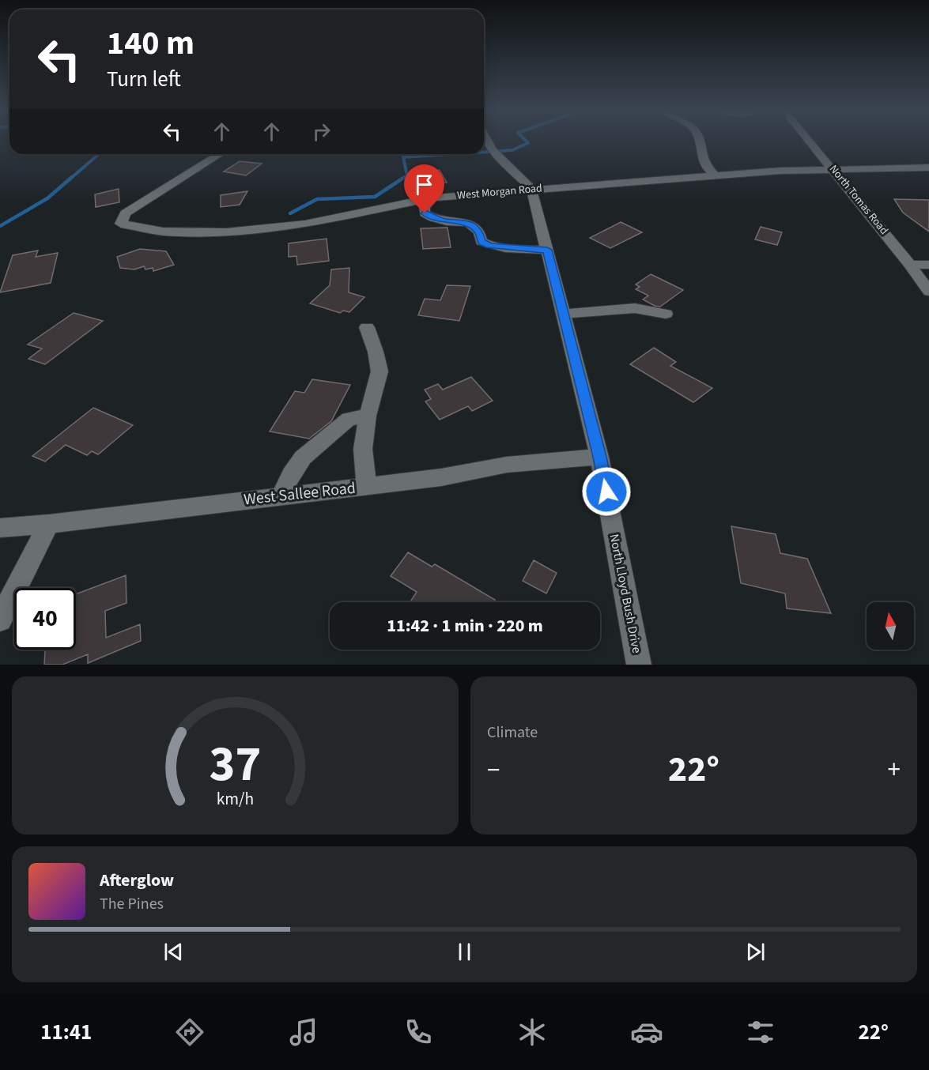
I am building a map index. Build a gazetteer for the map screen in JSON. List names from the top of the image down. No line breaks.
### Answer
{"streets":{"street":["West Morgan Road","North Tomas Road","West Sallee Road","North Lloyd Bush Drive"]},"crossings":[["West Morgan Road","North Tomas Road"],["West Morgan Road","North Lloyd Bush Drive"],["West Sallee Road","North Lloyd Bush Drive"]],"north":"top","page":{"turn":["140 m","Turn left"],"limit":"40","trip":"11:42 · 1 min · 220 m","tile":"Climate","heat":["−","22°","+"],"song":["Afterglow","The Pines"],"tabs":["11:41","22°"],"gauge":["37","km/h"]}}
